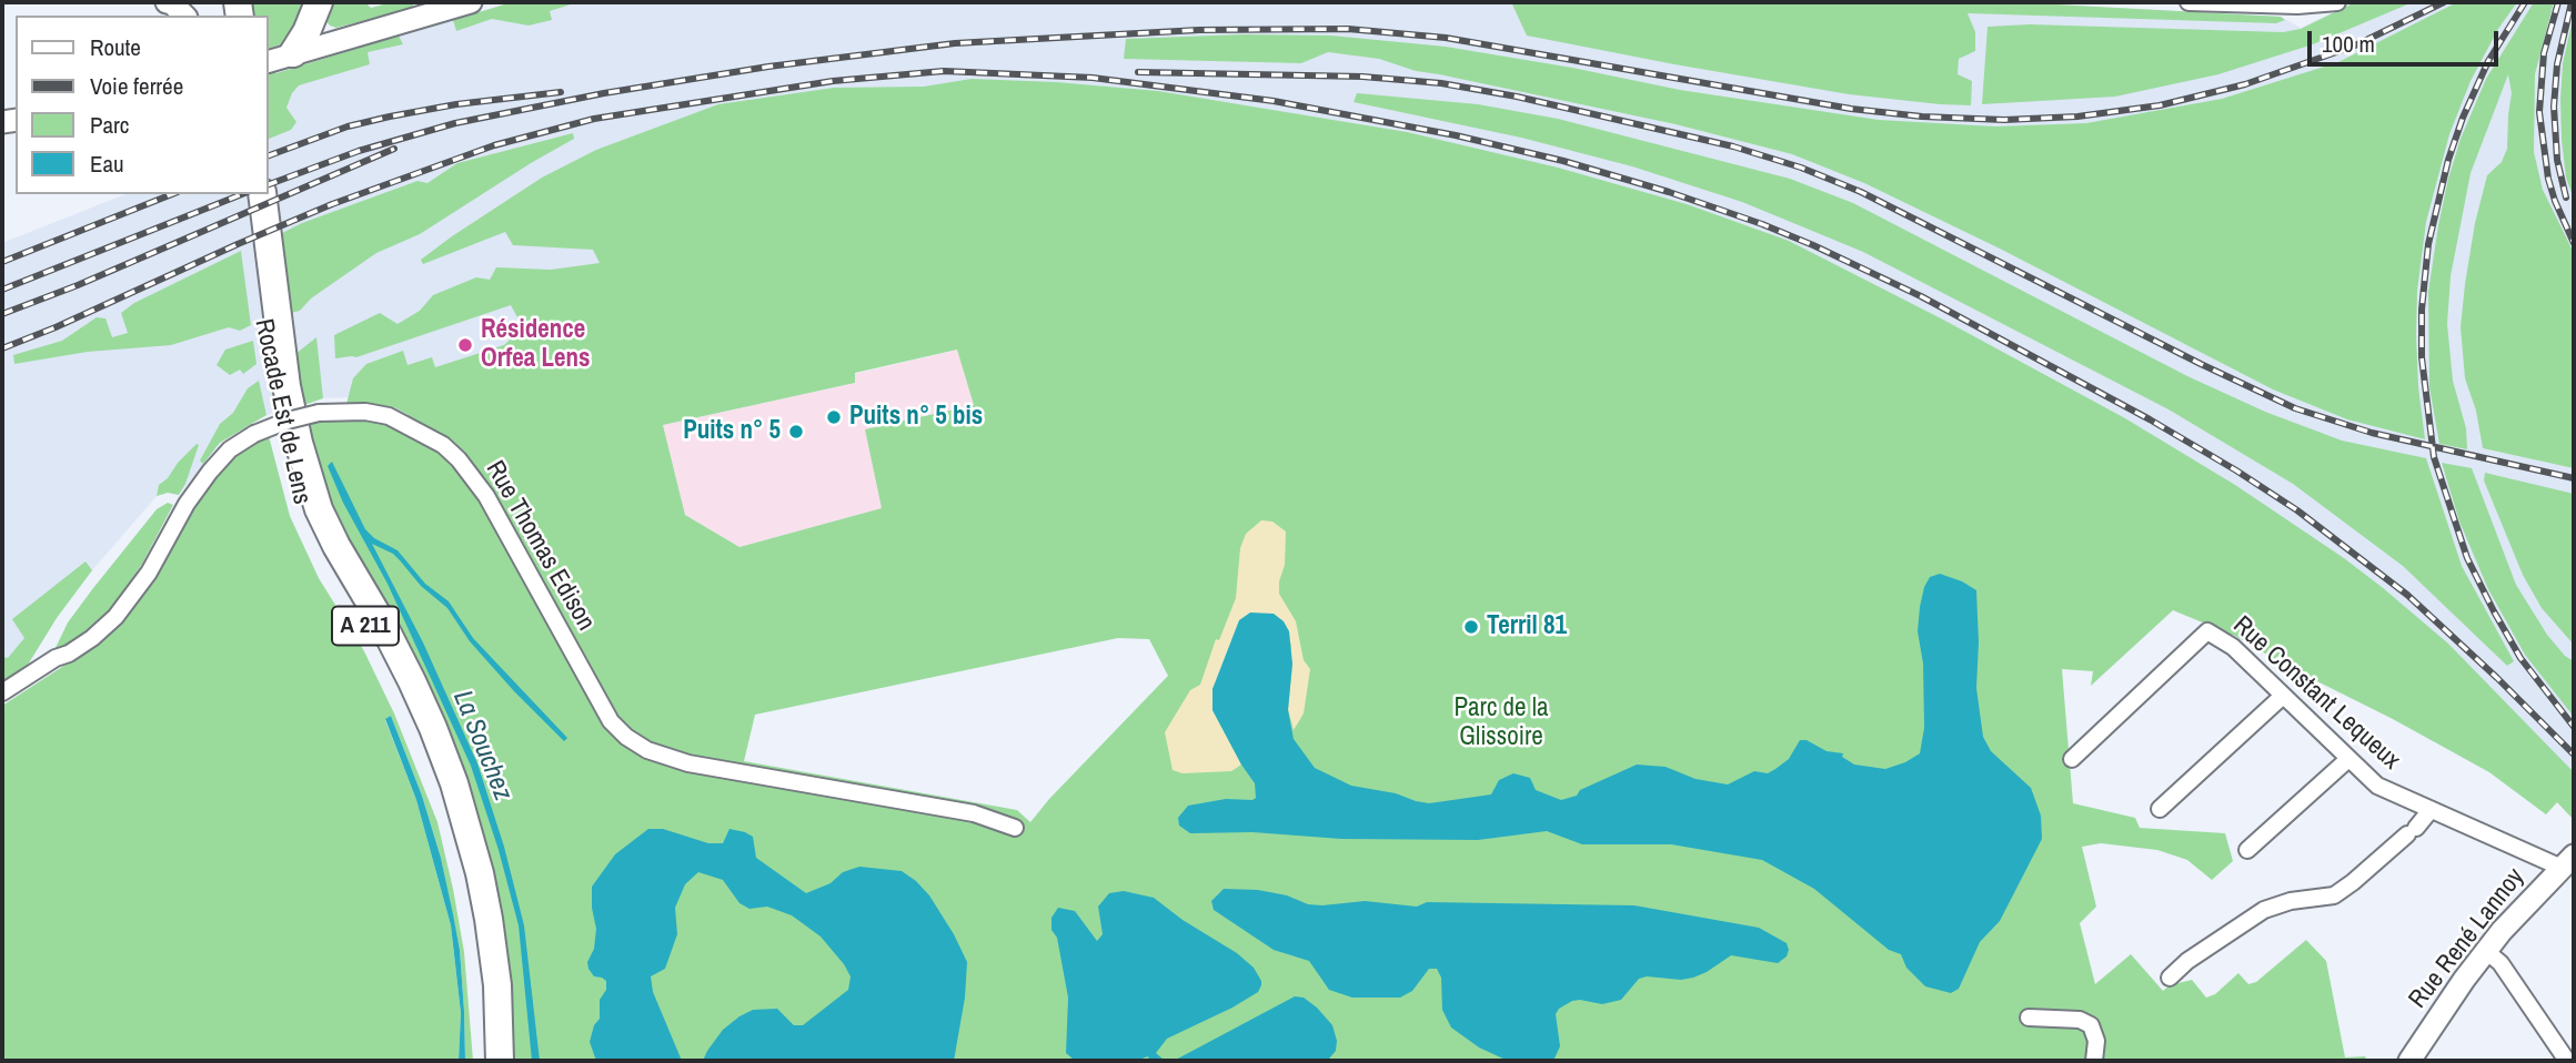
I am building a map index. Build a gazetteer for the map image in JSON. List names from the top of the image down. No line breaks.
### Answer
{"streets":{"highway":["Rocade Est de Lens","A 211"],"street":["Rue Thomas Edison","Rue Constant Lequeux","Rue René Lannoy"]},"crossings":[["Rue Constant Lequeux","Rue René Lannoy"]],"water":["La Souchez"],"parks":["Parc de la Glissoire"],"places":["Résidence Orfea Lens","Puits n° 5 bis","Puits n° 5","Terril 81"],"legend":["Route","Voie ferrée","Parc","Eau"],"scale_bar":"100 m"}
